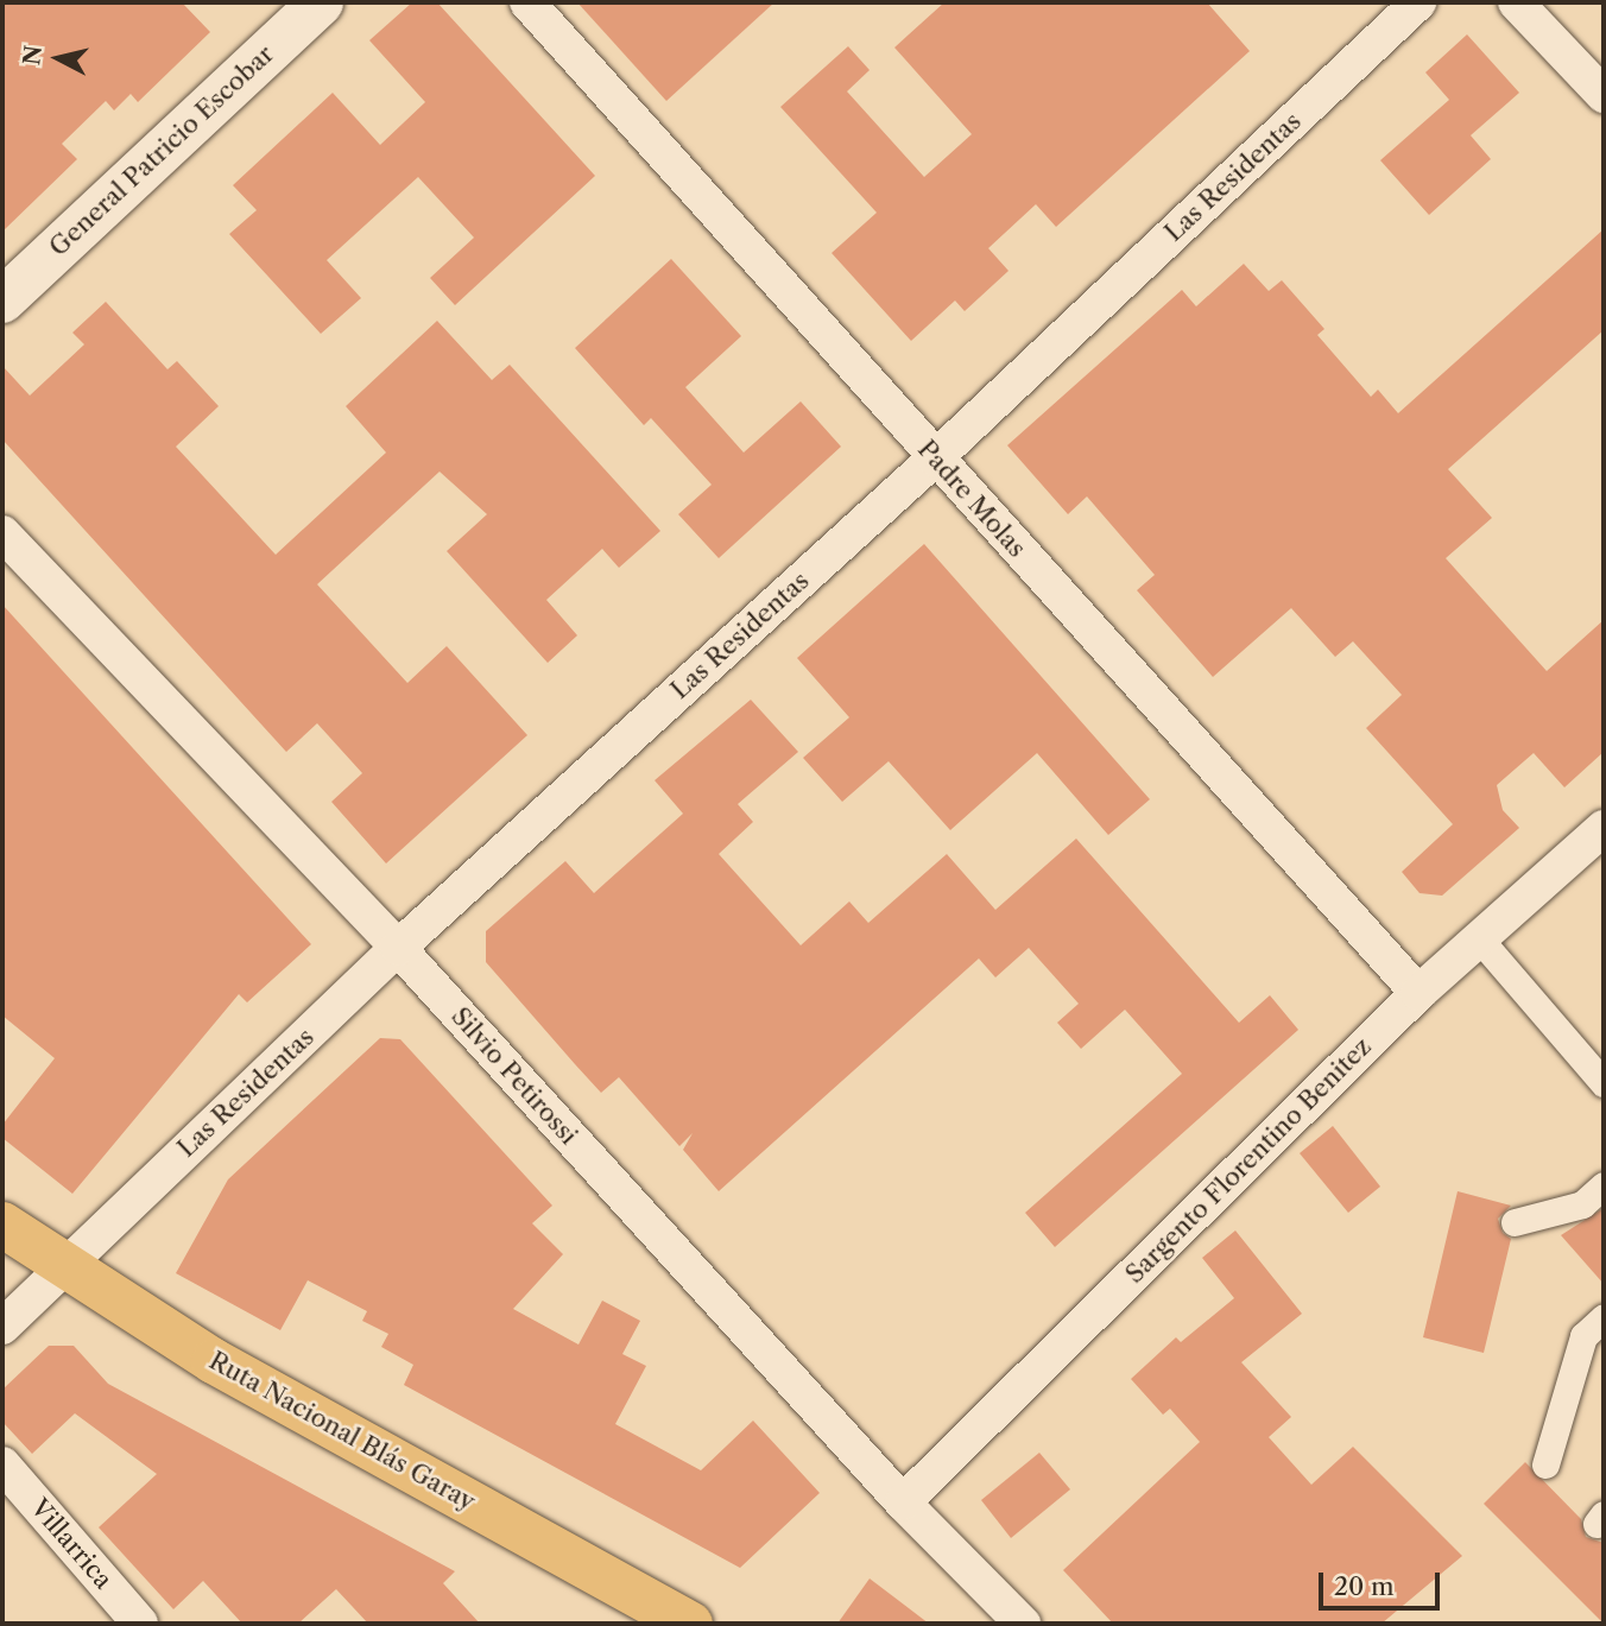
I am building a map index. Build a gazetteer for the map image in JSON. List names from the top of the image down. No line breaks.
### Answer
{"streets":{"highway":["Ruta Nacional Blás Garay"],"street":["General Patricio Escobar","Las Residentas","Padre Molas","Silvio Petirossi","Sargento Florentino Benitez","Villarrica"]},"crossings":[["Las Residentas","Padre Molas"],["Las Residentas","Silvio Petirossi"],["Las Residentas","Ruta Nacional Blás Garay"],["Padre Molas","Sargento Florentino Benitez"],["Silvio Petirossi","Sargento Florentino Benitez"]],"scale_bar":"20 m","north":"left"}
